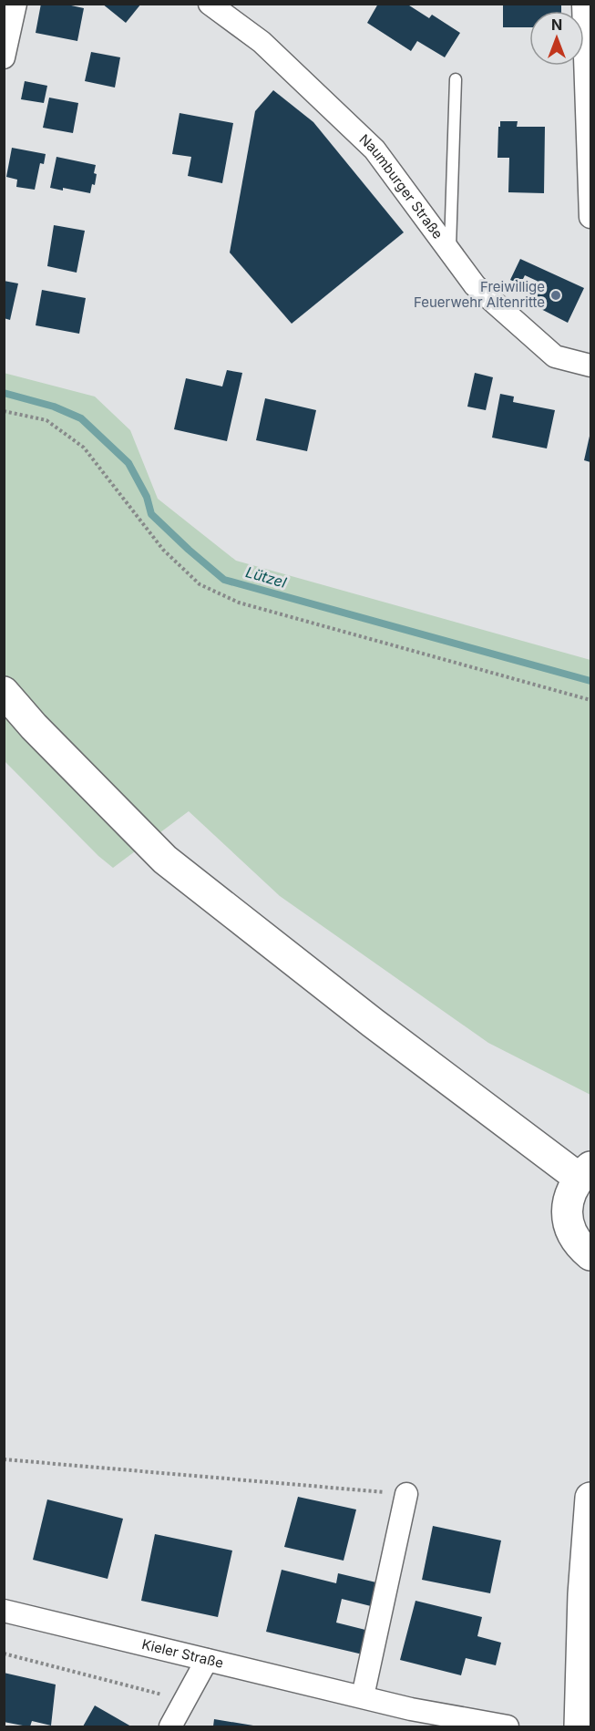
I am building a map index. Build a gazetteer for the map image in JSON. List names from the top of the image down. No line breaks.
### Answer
{"streets":{"street":["Naumburger Straße","Kieler Straße"]},"water":["Lützel"],"places":["Freiwillige Feuerwehr Altenritte"],"north":"top"}
